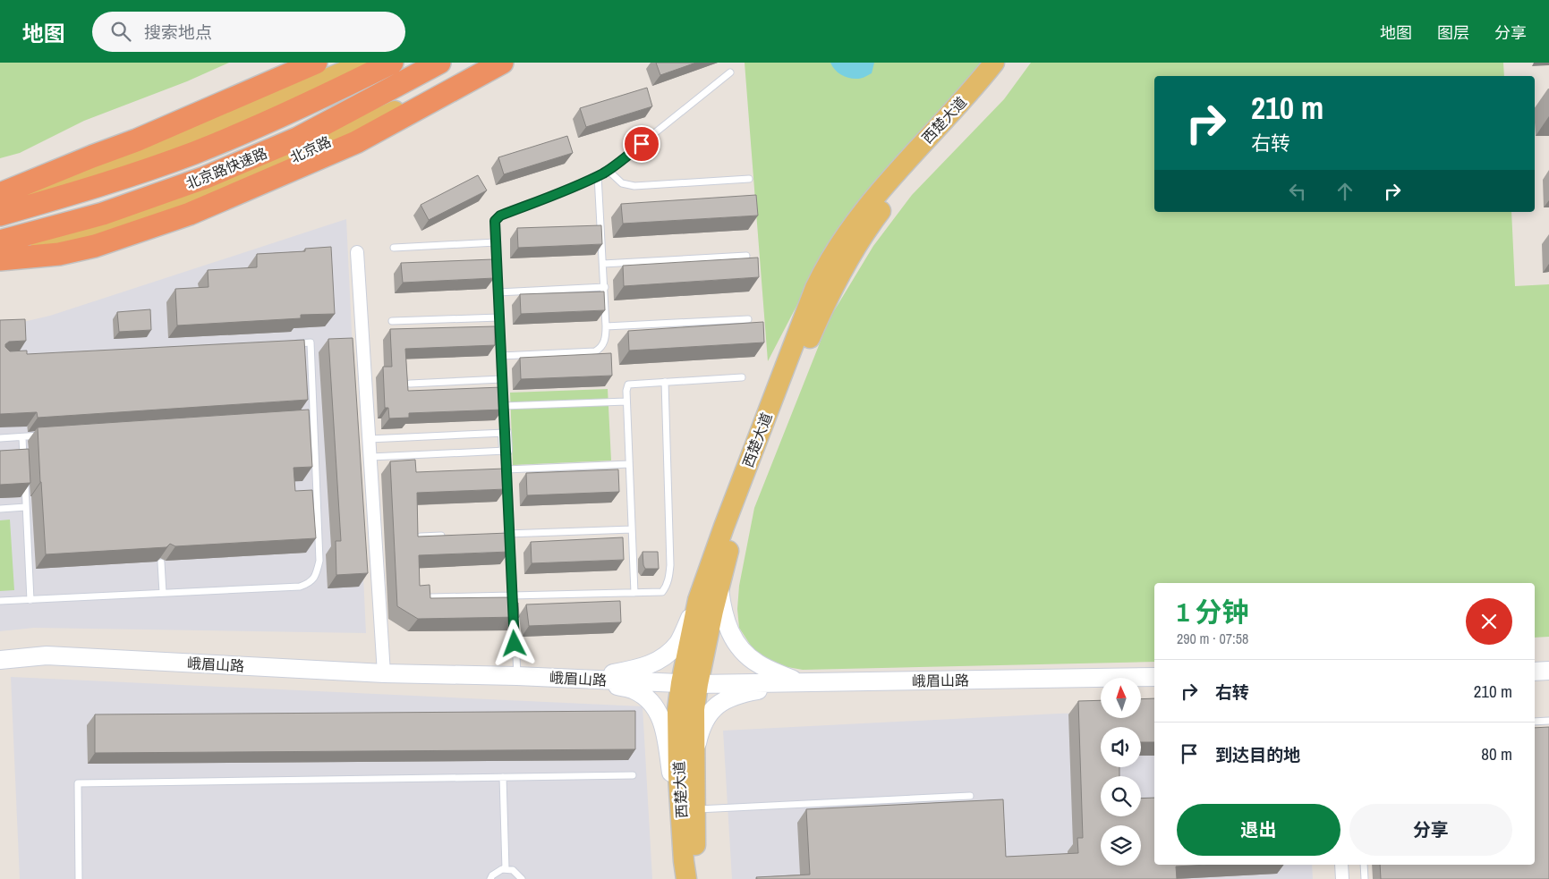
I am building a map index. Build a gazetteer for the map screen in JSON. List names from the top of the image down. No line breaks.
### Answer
{"streets":{"highway":["北京路快速路"],"main road":["西楚大道","北京路"],"street":["峨眉山路"]},"crossings":[["西楚大道","峨眉山路"]],"north":"top","page":{"header":"地图","search":"搜索地点","nav":["地图","图层","分享"],"turn":["210 m","右转"],"heading":["1 分钟","290 m · 07:58"],"list":[{"name":"右转","value":"210 m"},{"name":"到达目的地","value":"80 m"}],"buttons":["退出","分享"]}}
